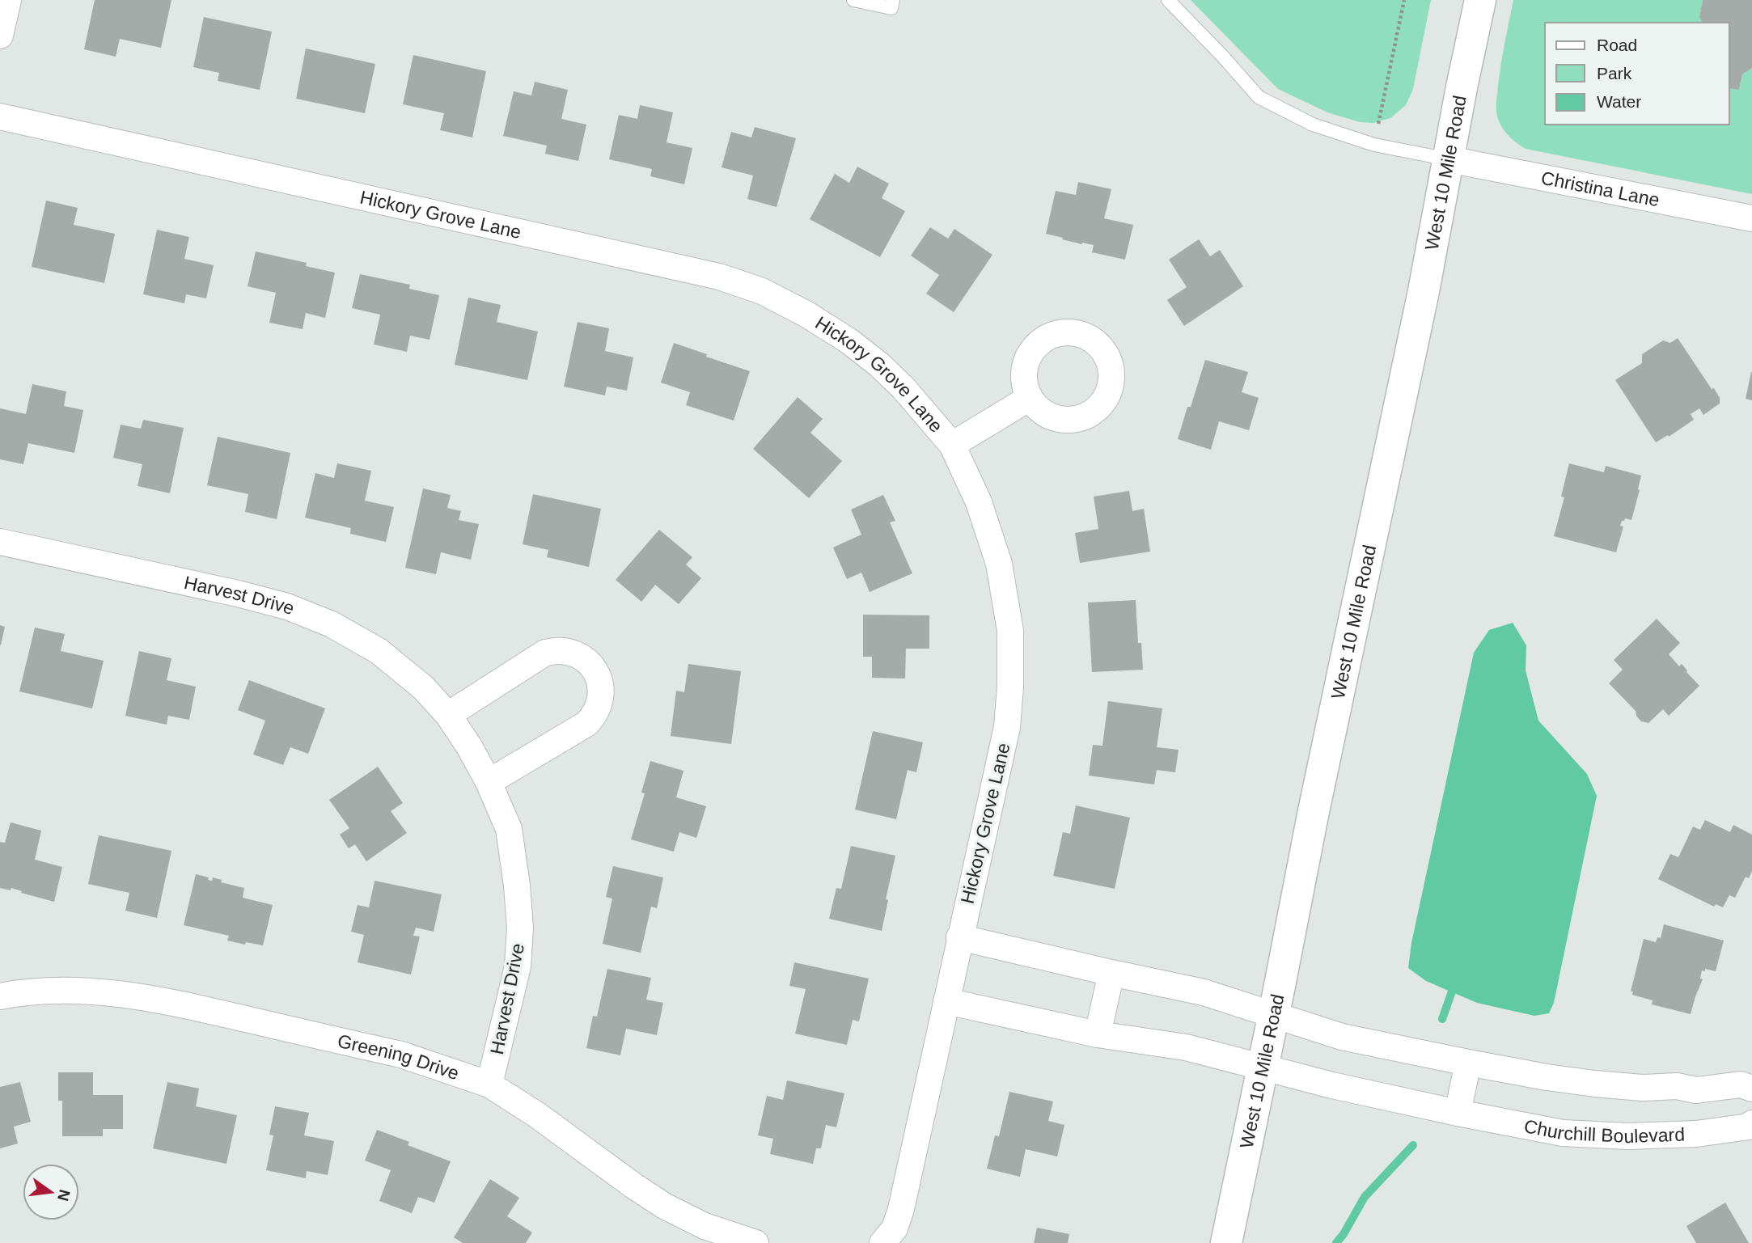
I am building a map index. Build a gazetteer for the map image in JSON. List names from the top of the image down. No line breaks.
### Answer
{"streets":{"main road":["West 10 Mile Road"],"street":["Christina Lane","Hickory Grove Lane","Harvest Drive","Greening Drive","Churchill Boulevard"]},"crossings":[["West 10 Mile Road","Christina Lane"],["West 10 Mile Road","Churchill Boulevard"],["Hickory Grove Lane","Churchill Boulevard"],["Harvest Drive","Greening Drive"]],"legend":["Road","Park","Water"],"north":"right"}
